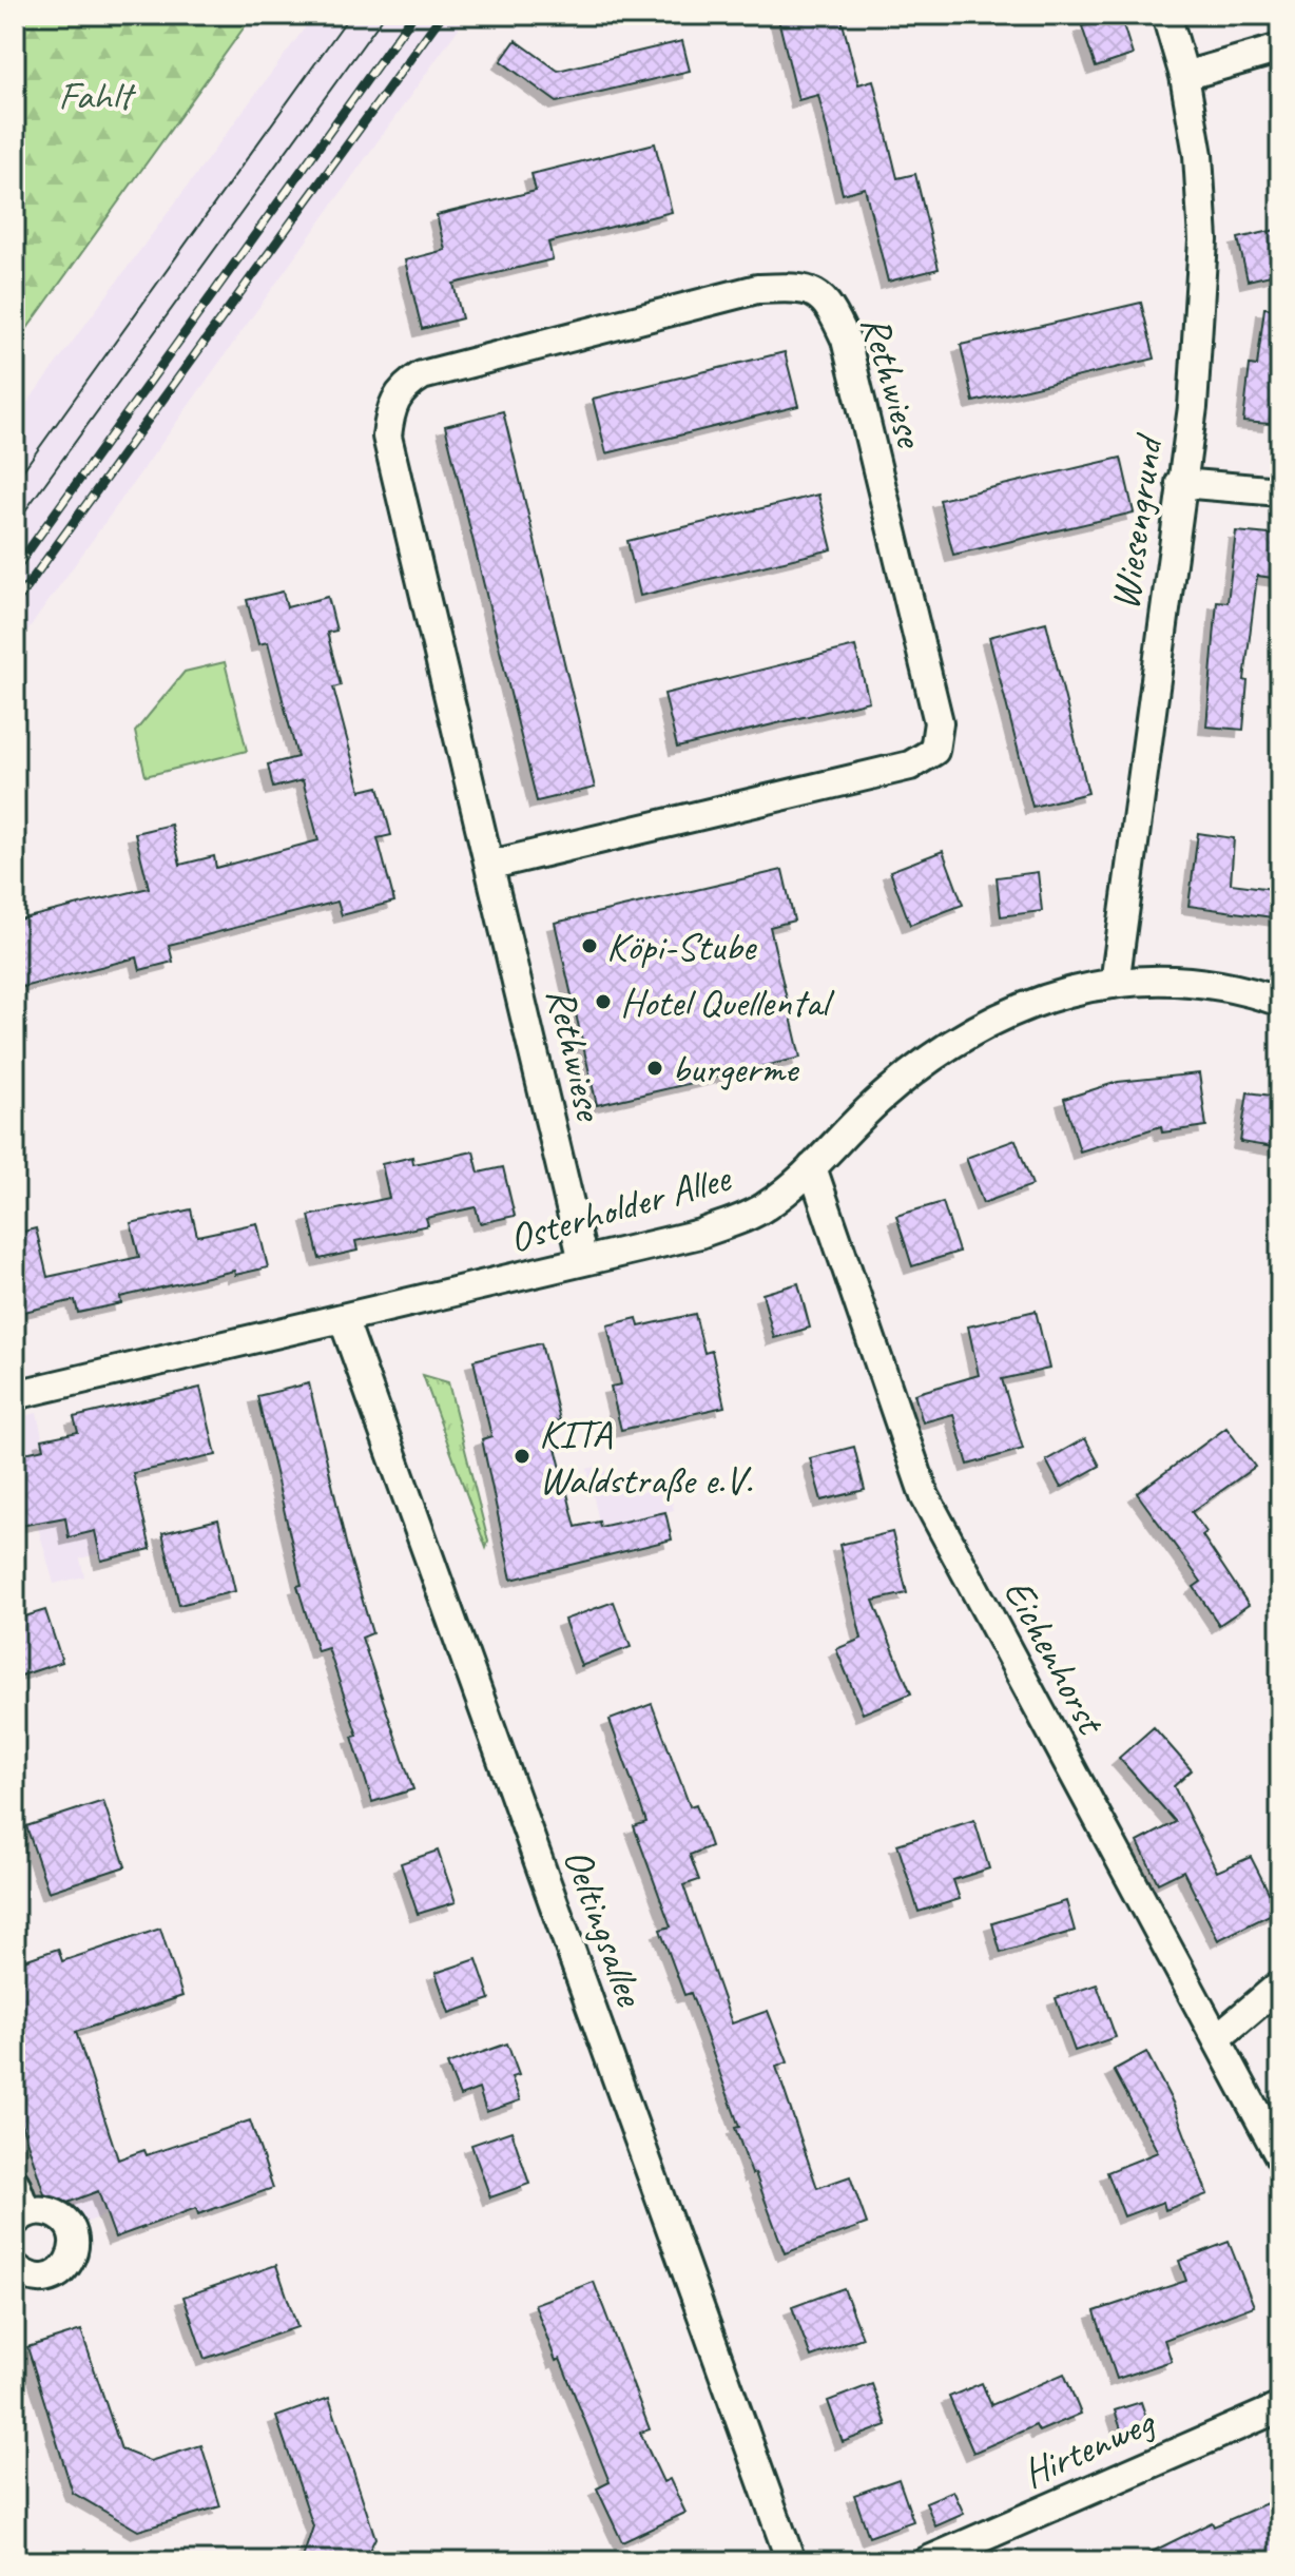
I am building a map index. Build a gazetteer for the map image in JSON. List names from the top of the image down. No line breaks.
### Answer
{"streets":{"street":["Rethwiese","Wiesengrund","Osterholder Allee","Eichenhorst","Oeltingsallee","Hirtenweg"]},"crossings":[["Rethwiese","Osterholder Allee"],["Wiesengrund","Osterholder Allee"],["Osterholder Allee","Eichenhorst"],["Osterholder Allee","Oeltingsallee"]],"parks":["Fahlt"],"places":["Köpi-Stube","Hotel Quellental","burgerme","KITA Waldstraße e.V."]}
